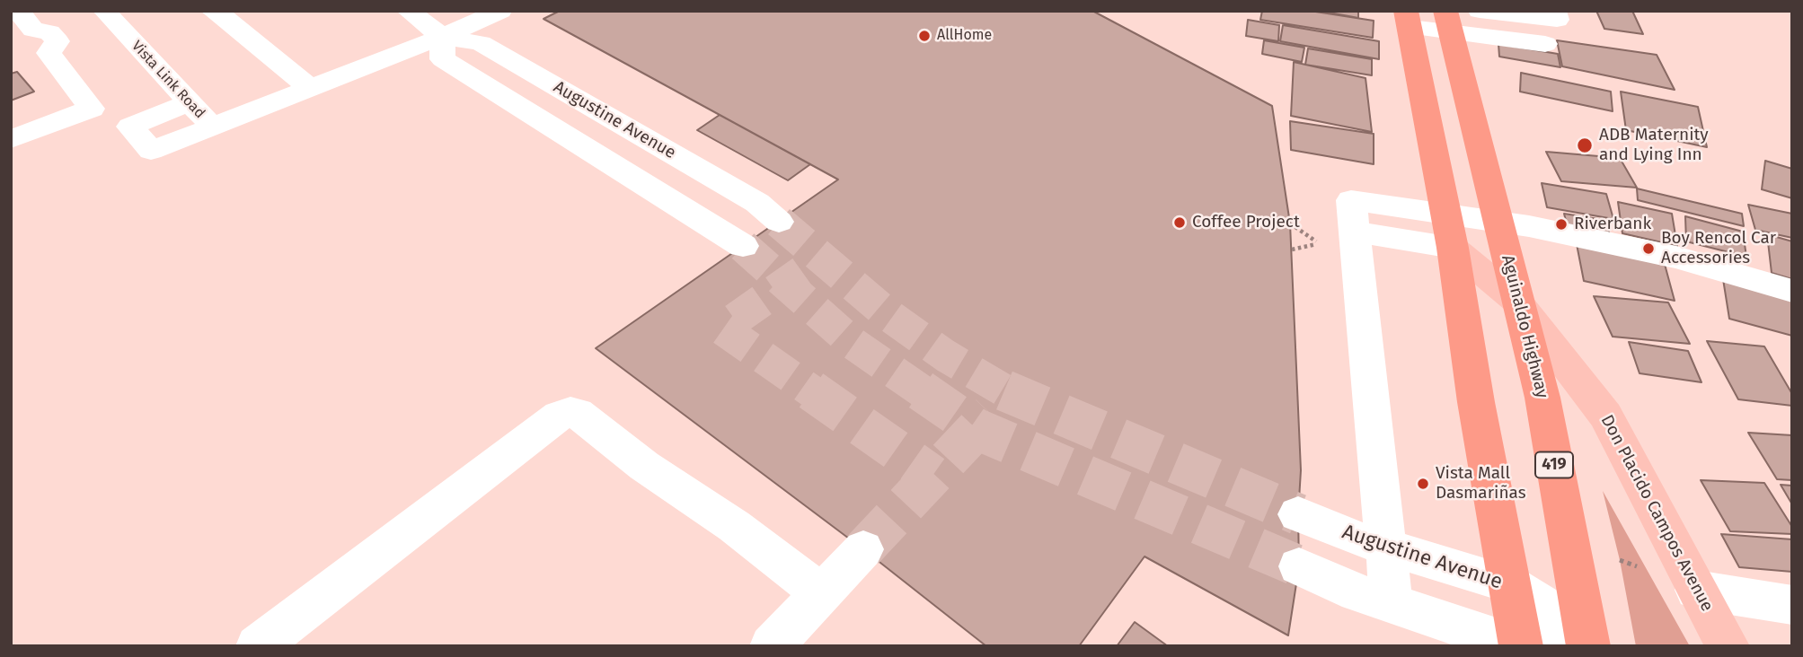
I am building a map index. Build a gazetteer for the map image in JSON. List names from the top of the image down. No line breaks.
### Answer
{"streets":{"highway":["Aguinaldo Highway","419"],"main road":["Don Placido Campos Avenue"],"street":["Vista Link Road","Augustine Avenue"]},"crossings":[["Vista Link Road","Augustine Avenue"],["Augustine Avenue","Aguinaldo Highway"],["Aguinaldo Highway","Don Placido Campos Avenue"]],"places":["AllHome","ADB Maternity and Lying Inn","Coffee Project","Riverbank","Boy Rencol Car Accessories","Vista Mall Dasmariñas"]}
